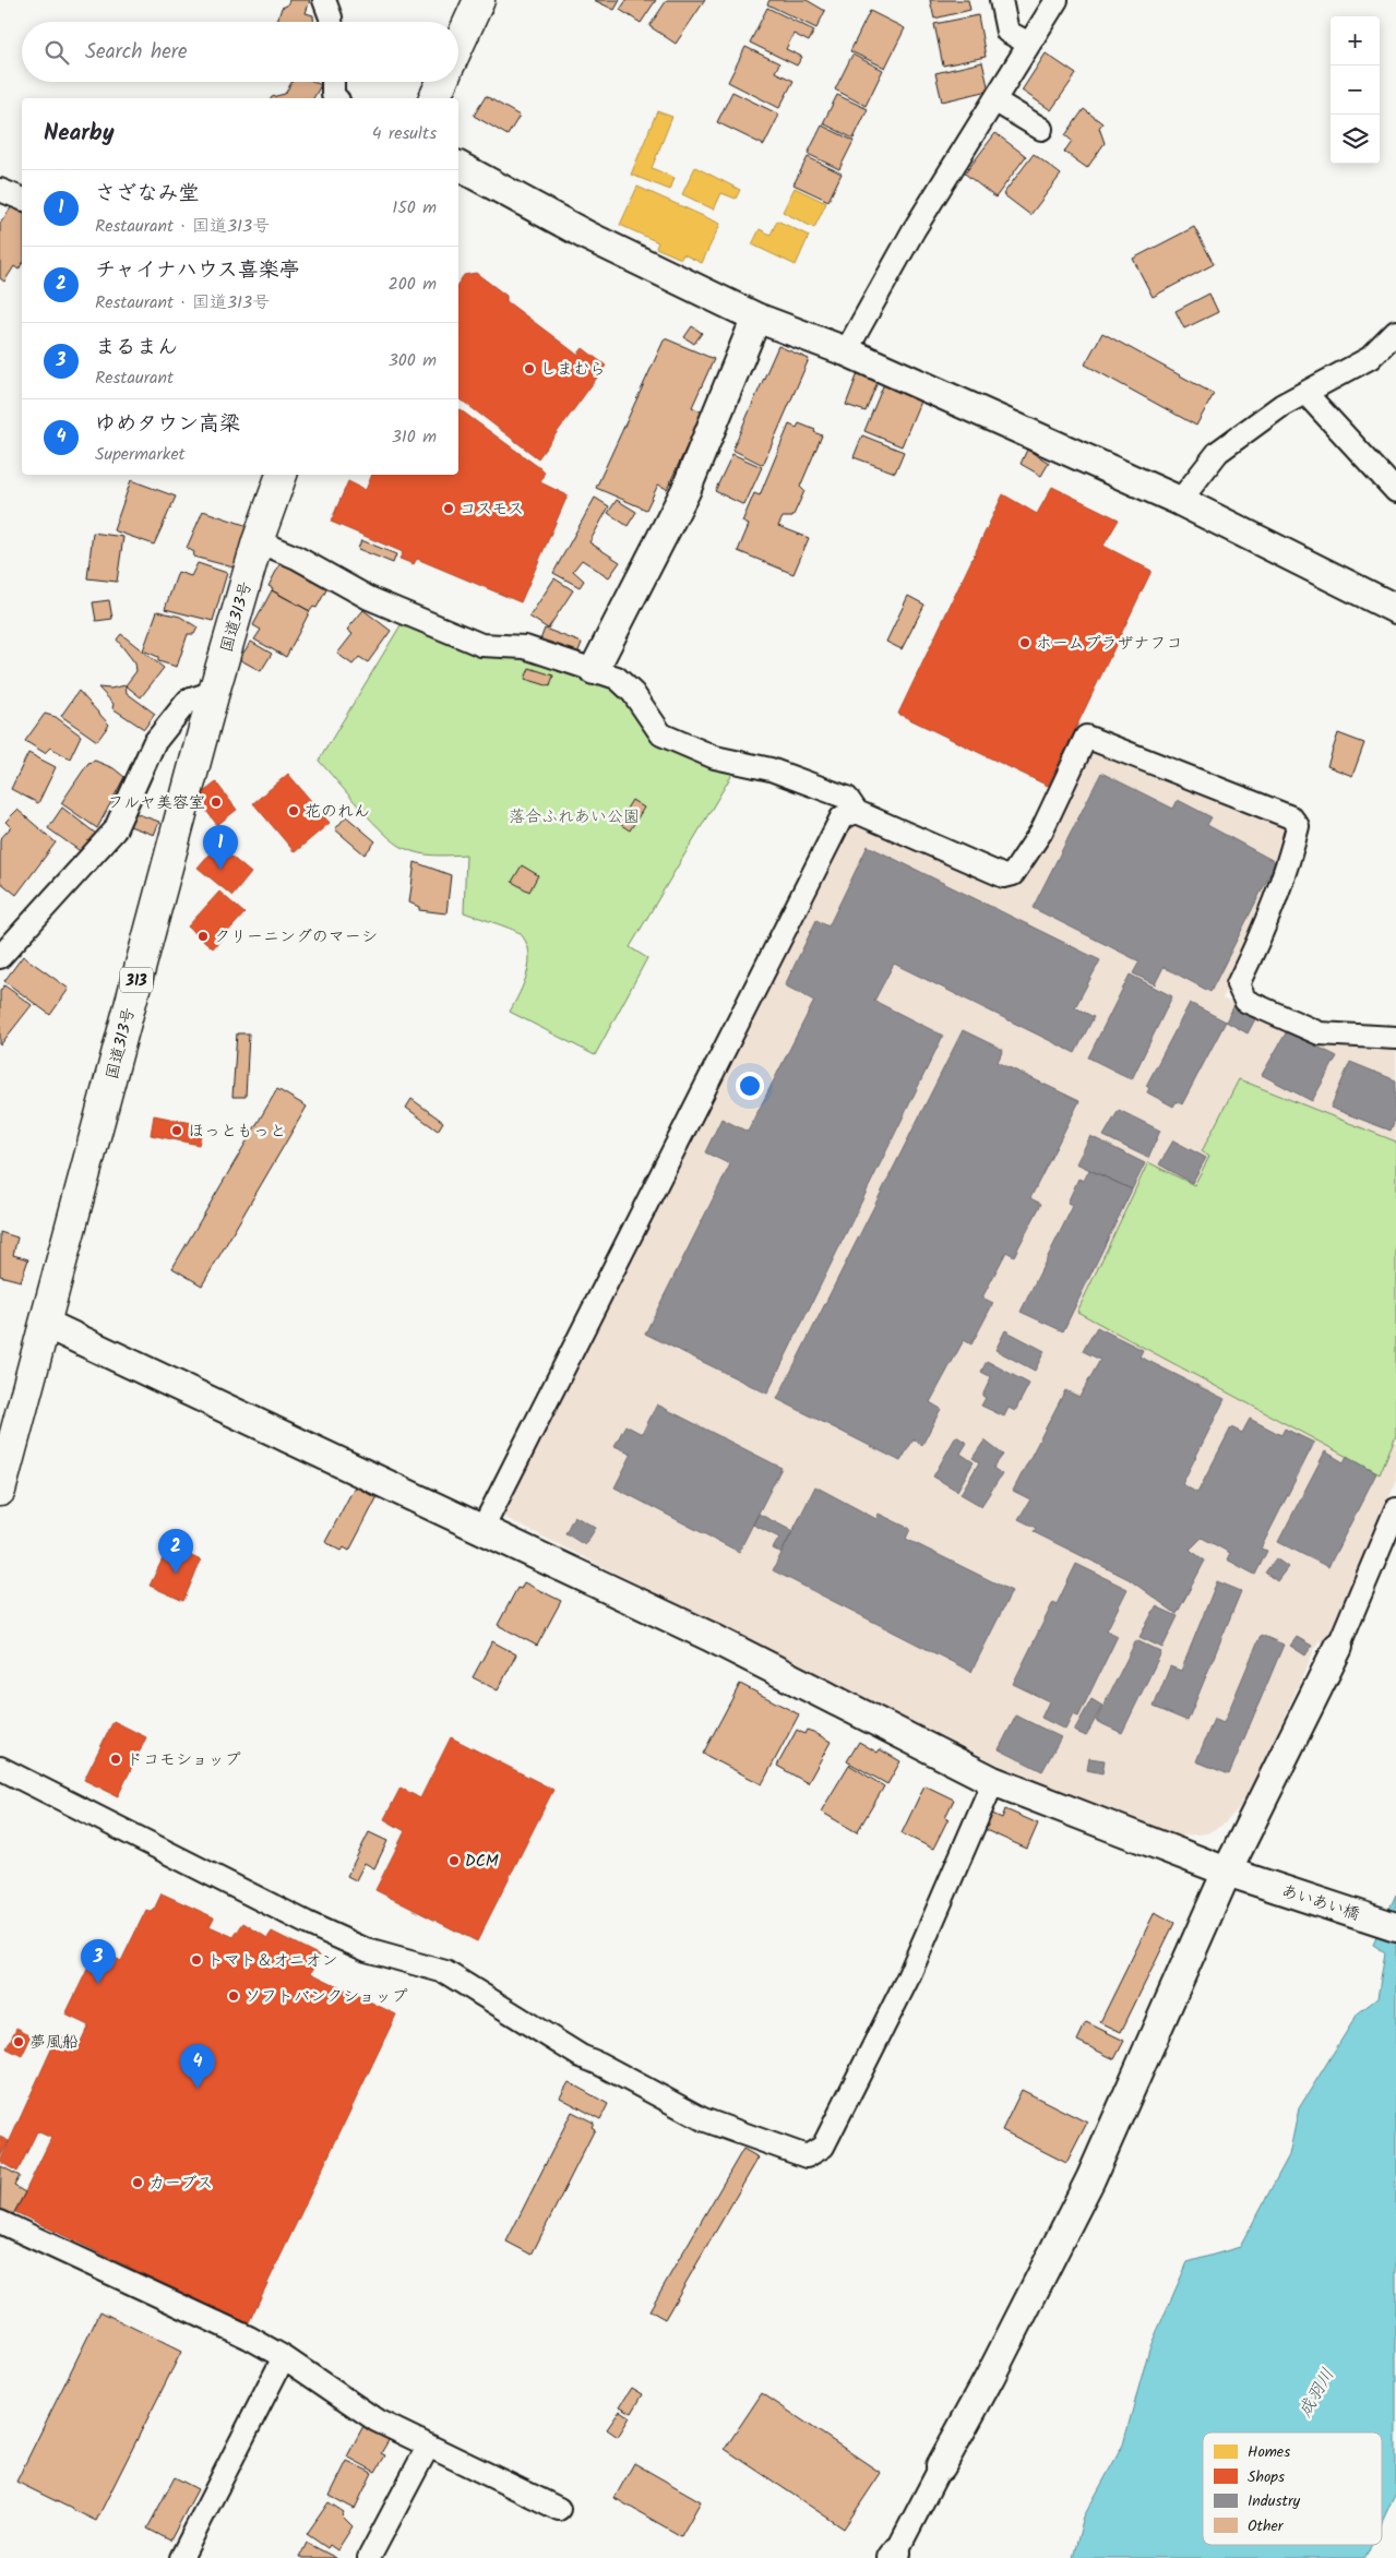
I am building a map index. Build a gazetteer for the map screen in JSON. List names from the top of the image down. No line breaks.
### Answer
{"streets":{"highway":["国道313号","313"],"street":["あいあい橋"]},"crossings":[["国道313号","あいあい橋"]],"water":["成羽川"],"parks":["落合ふれあい公園"],"places":["しまむら","コスモス","ホームプラザナフコ","フルヤ美容室","花のれん","クリーニングのマーシ","ほっともっと","ドコモショップ","DCM","トマト＆オニオン","ソフトバンクショップ","夢風船","カーブス"],"legend":["Homes","Shops","Industry","Other"],"page":{"map_buttons":["+","−"],"search":"Search here","heading":["Nearby","4 results"],"list":[{"mark":"1","name":"さざなみ堂","note":"Restaurant · 国道313号","value":"150 m"},{"mark":"2","name":"チャイナハウス喜楽亭","note":"Restaurant · 国道313号","value":"200 m"},{"mark":"3","name":"まるまん","note":"Restaurant","value":"300 m"},{"mark":"4","name":"ゆめタウン高梁","note":"Supermarket","value":"310 m"}],"pins":["1","2","3","4"]}}
